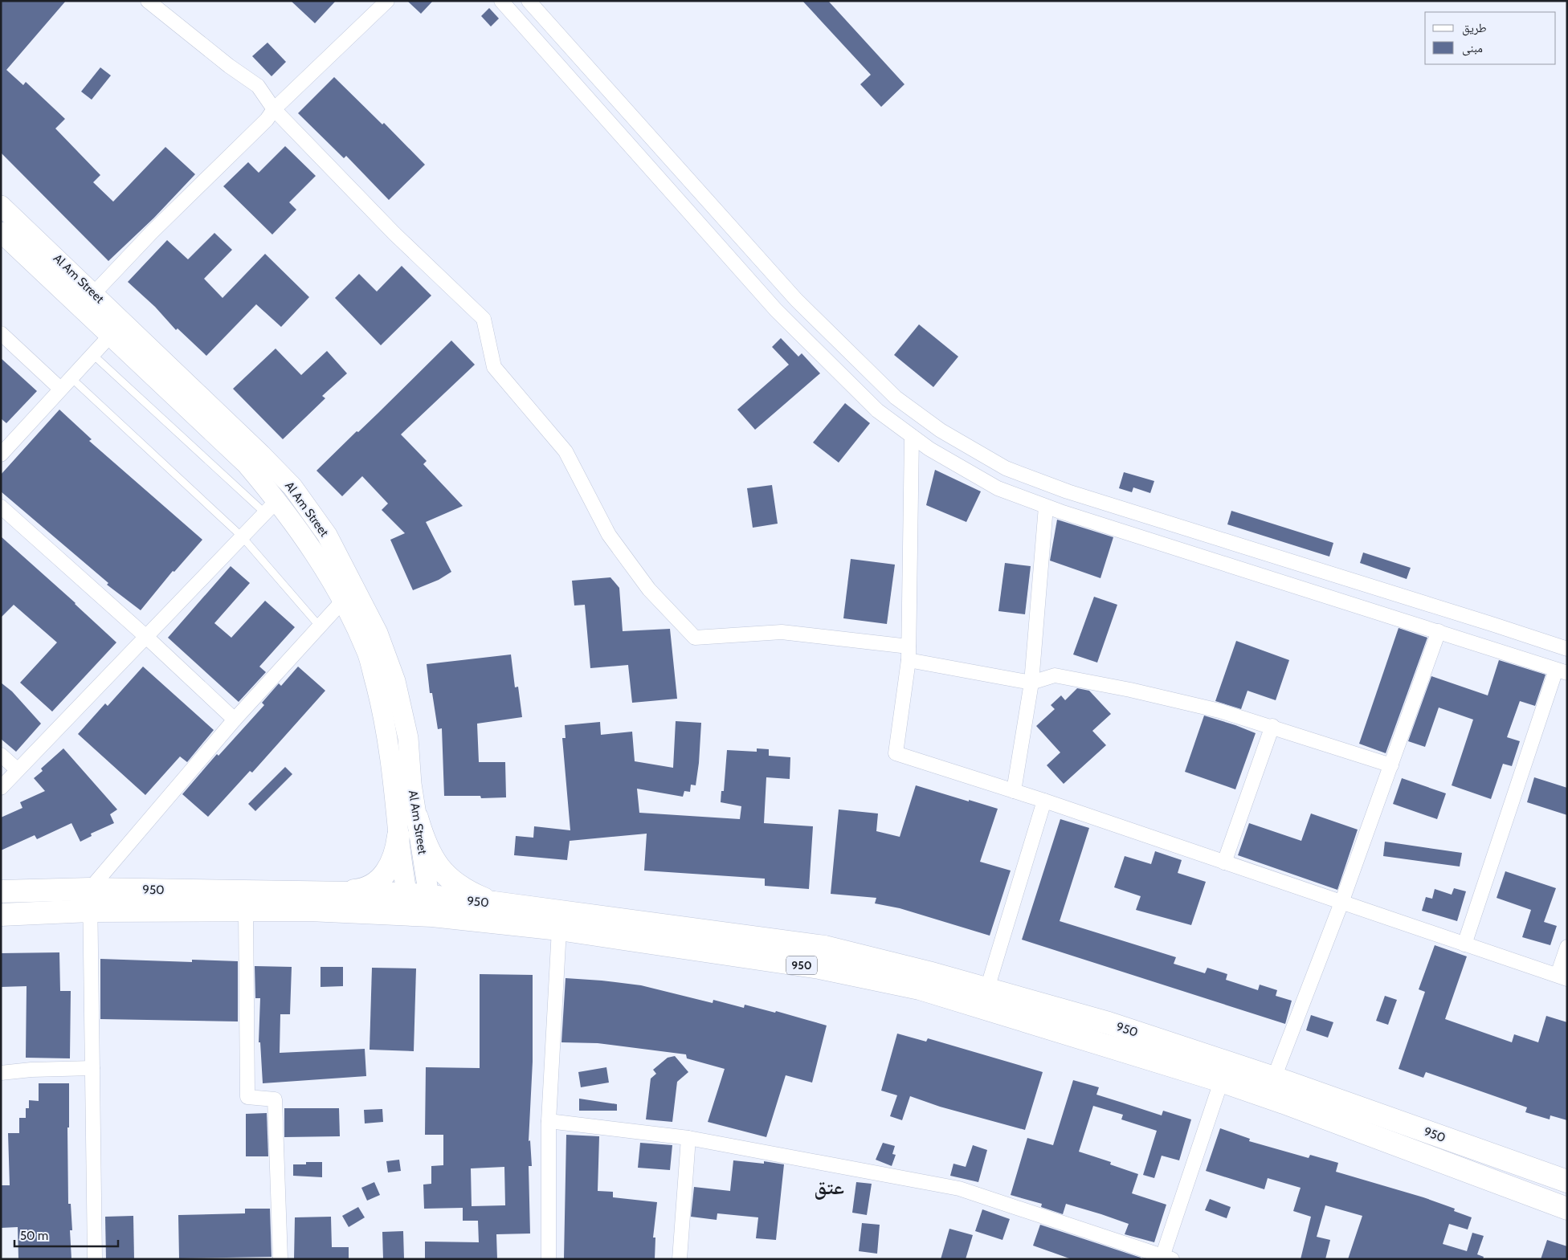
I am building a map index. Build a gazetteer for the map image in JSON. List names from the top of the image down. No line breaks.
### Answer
{"streets":{"main road":["Al Am Street","950"]},"crossings":[["Al Am Street","950"]],"districts":["عتق"],"legend":["طريق","مبنى"],"scale_bar":"50 m"}
